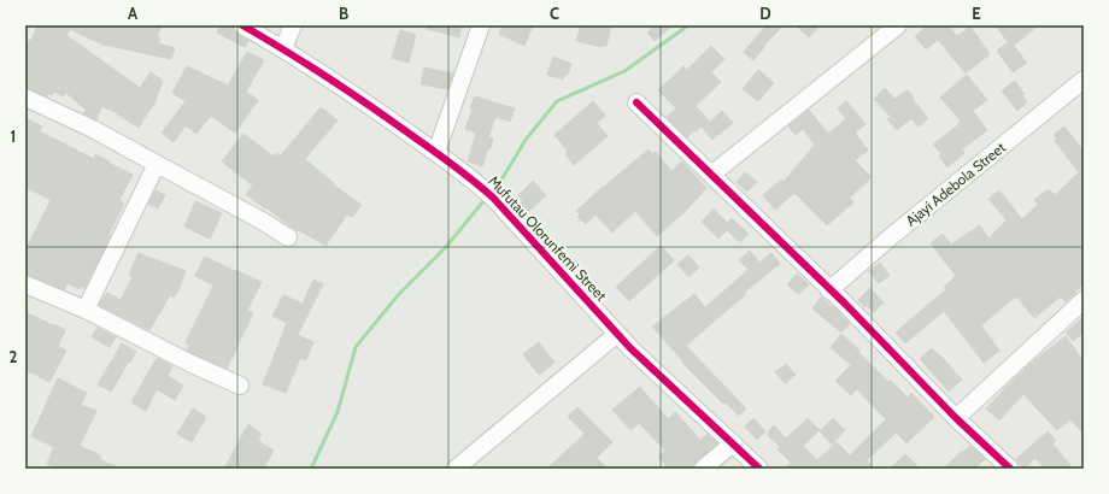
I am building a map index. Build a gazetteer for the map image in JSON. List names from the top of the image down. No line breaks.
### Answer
{"streets":{"street":["Ajayi Adebola Street","Mufutau Olorunfemi Street"]},"grid":{"columns":["A","B","C","D","E"],"rows":["1","2"]}}
